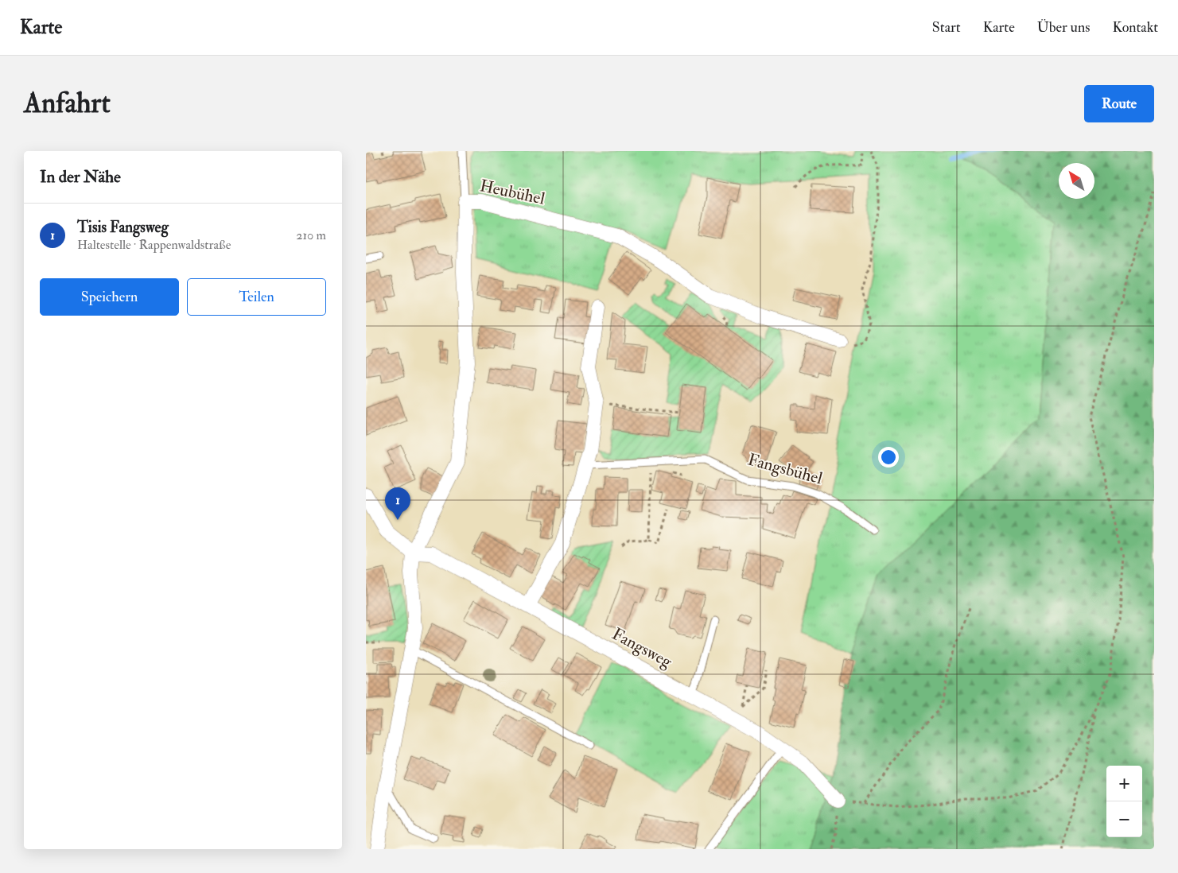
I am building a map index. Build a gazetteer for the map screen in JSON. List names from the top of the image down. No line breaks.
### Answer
{"streets":{"street":["Heubühel","Fangsweg"],"lane":["Fangsbühel"]},"crossings":[["Heubühel","Fangsweg"]],"north":"top left","page":{"header":"Karte","nav":["Start","Karte","Über uns","Kontakt"],"buttons":["Route",["Speichern","Teilen"]],"title":"Anfahrt","heading":"In der Nähe","list":[{"mark":"1","name":"Tisis Fangsweg","note":"Haltestelle · Rappenwaldstraße","value":"210 m"}],"pins":"1","map_buttons":["+","−"]}}
